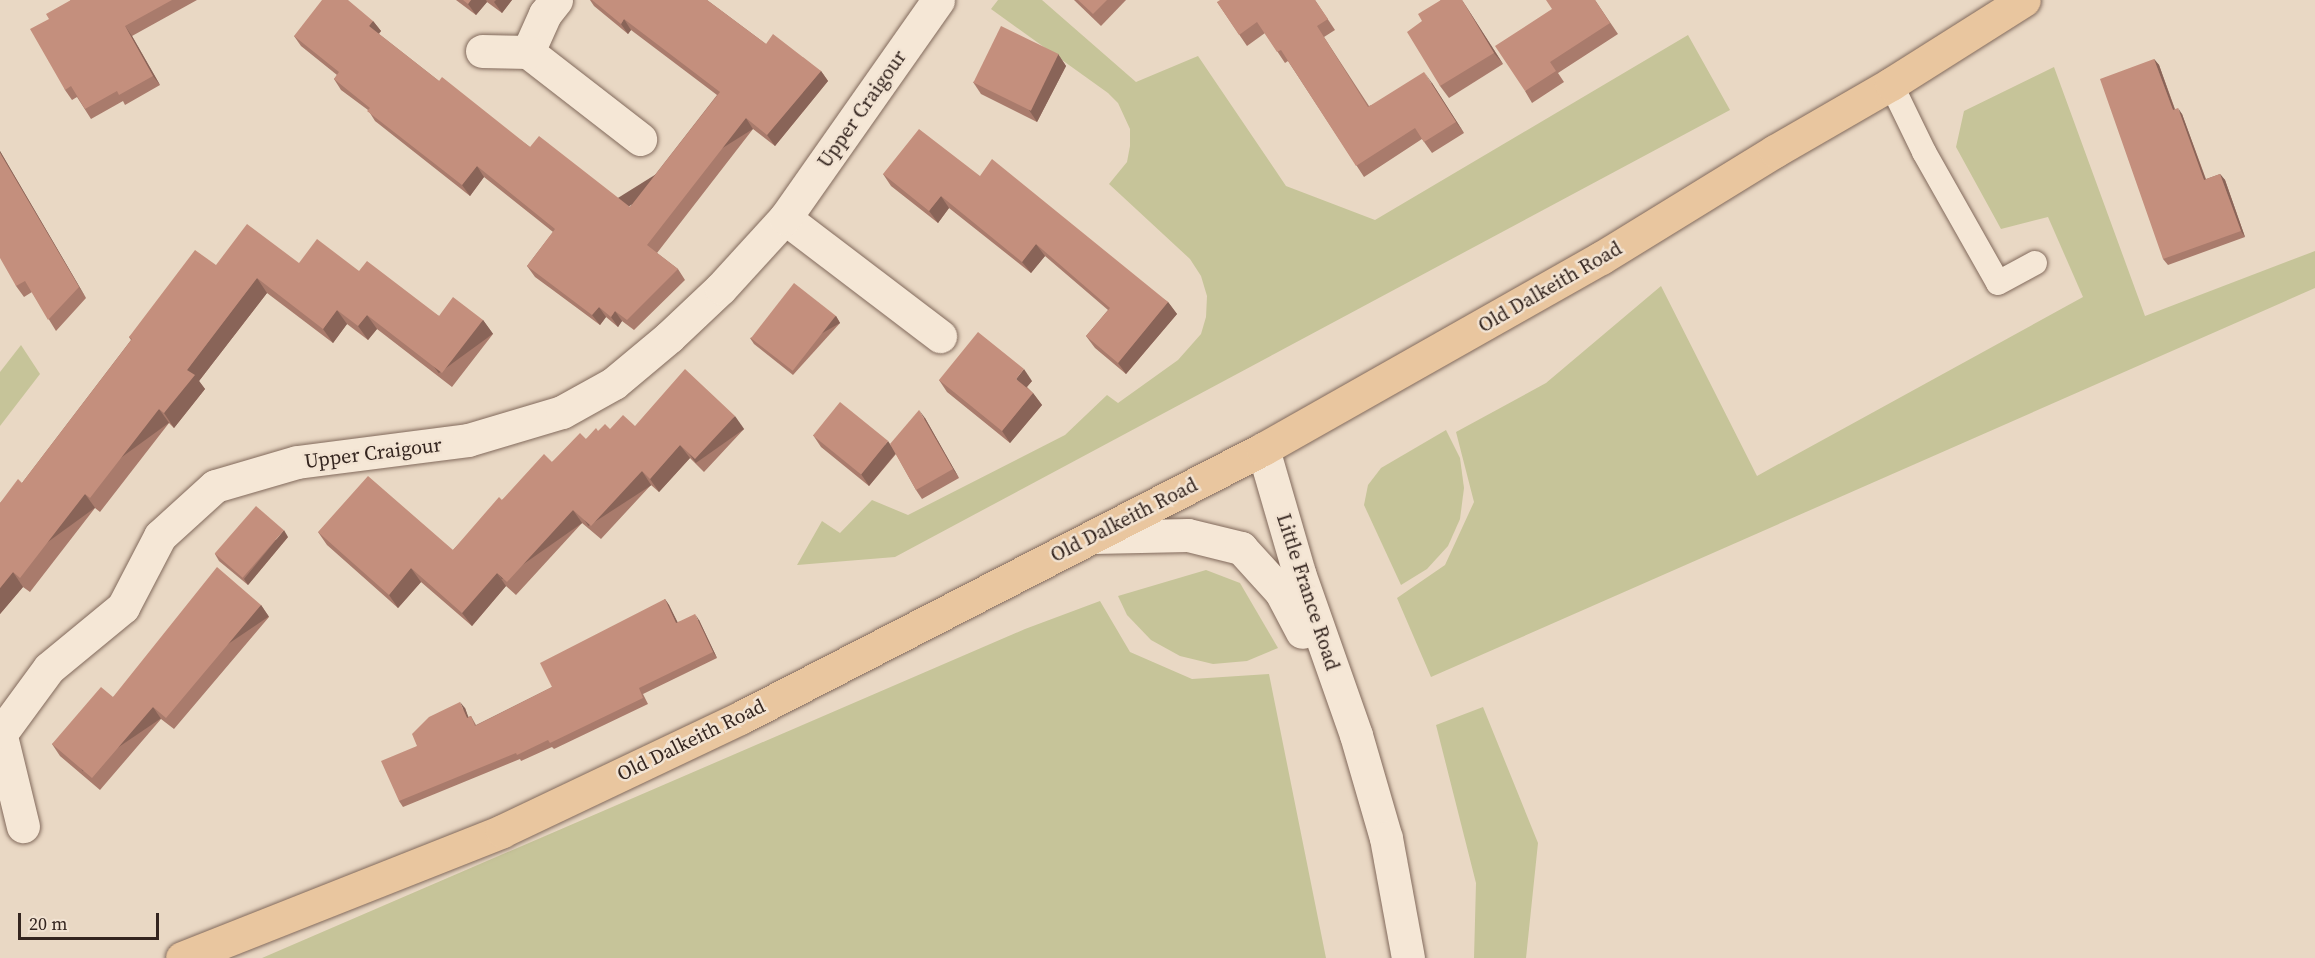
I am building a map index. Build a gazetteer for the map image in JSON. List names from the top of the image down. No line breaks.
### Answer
{"streets":{"main road":["Old Dalkeith Road"],"street":["Upper Craigour","Little France Road"]},"crossings":[["Old Dalkeith Road","Little France Road"]],"scale_bar":"20 m"}
